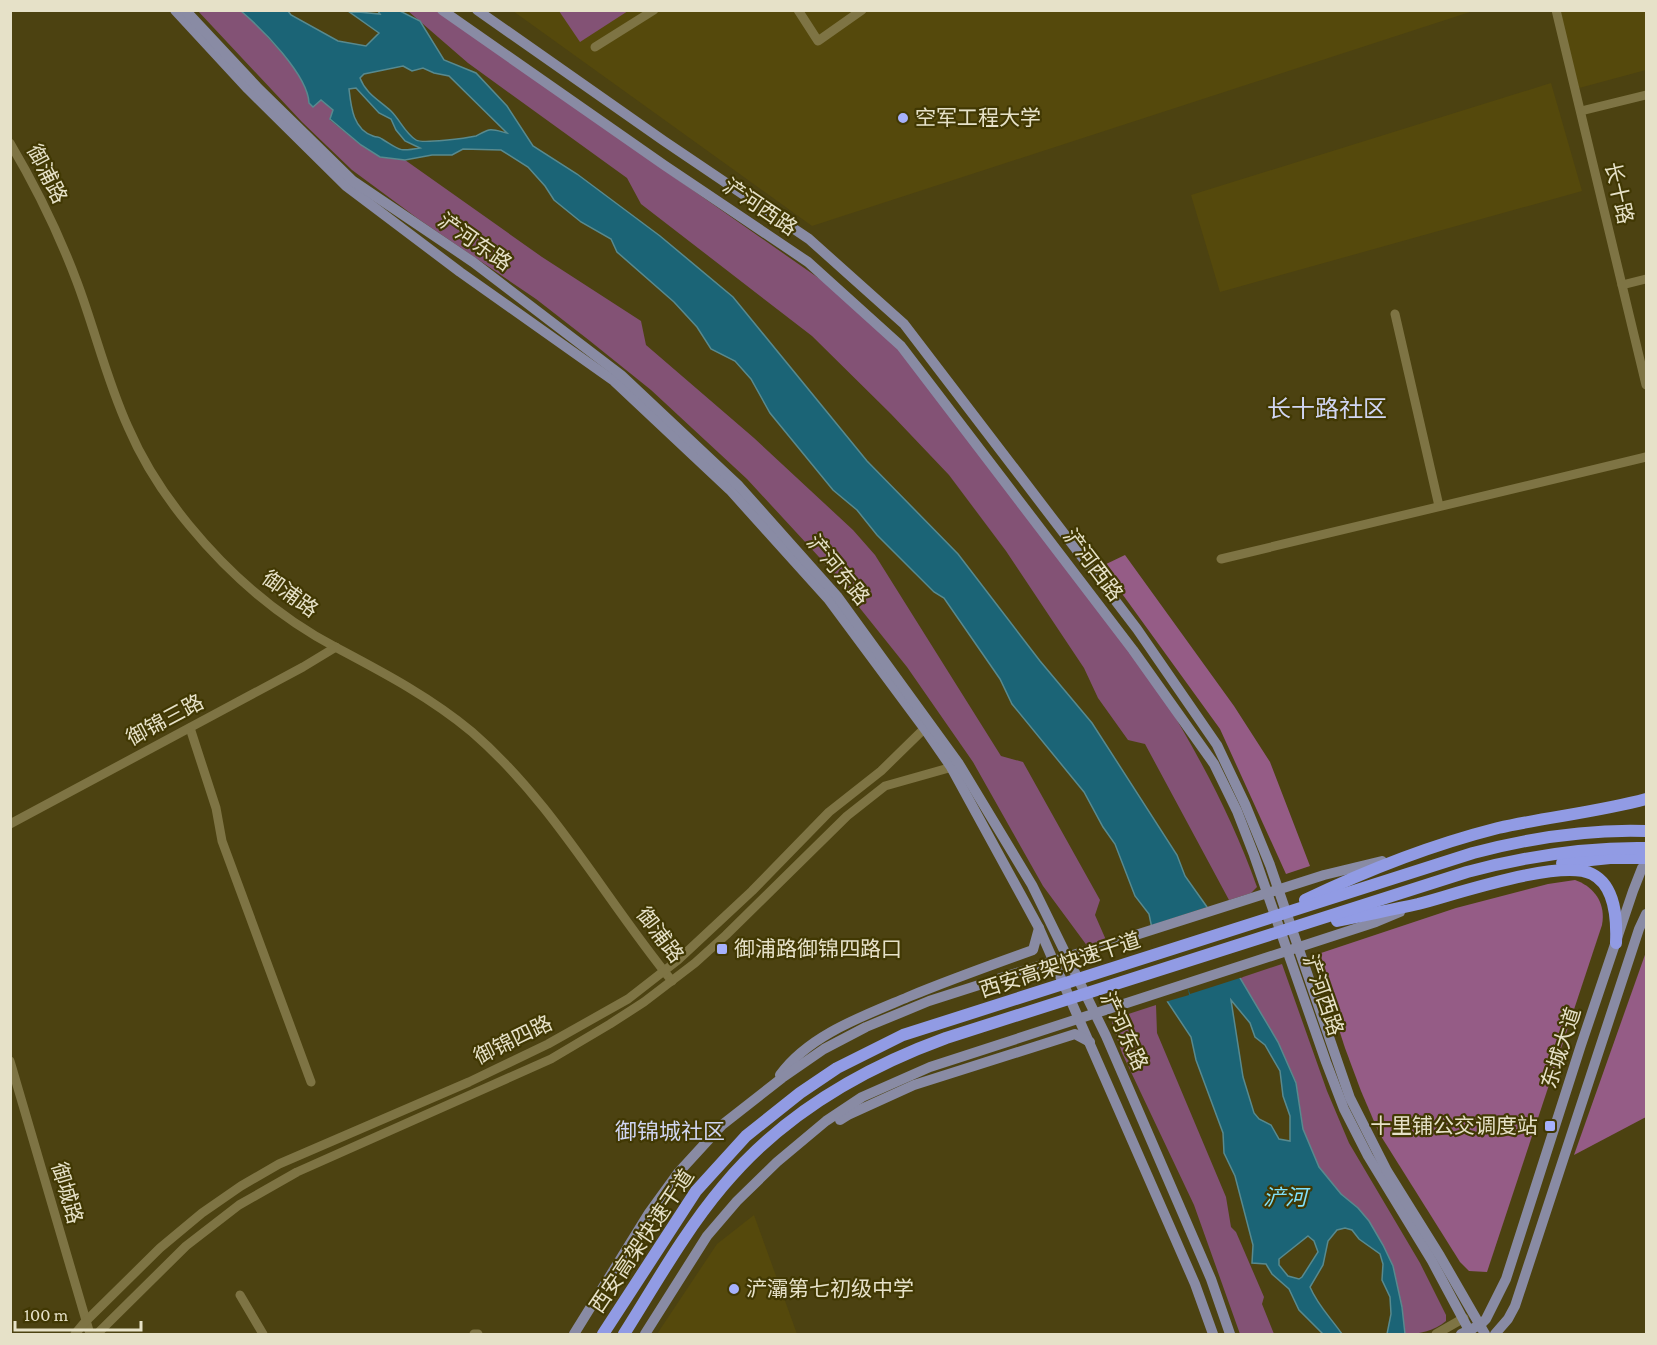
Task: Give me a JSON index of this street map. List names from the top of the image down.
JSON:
{
  "streets": {
    "highway": ["西安高架快速干道"],
    "main road": ["浐河西路", "浐河东路", "东城大道"],
    "street": [
      "御浦路",
      "长十路",
      "御锦三路",
      "御锦四路",
      "御城路"
    ]
  },
  "crossings": [
    ["御浦路", "御锦三路"],
    ["御浦路", "御锦四路"],
    ["浐河西路", "东城大道"],
    ["浐河东路", "御锦四路"],
    ["御锦四路", "御城路"]
  ],
  "districts": ["长十路社区", "御锦城社区"],
  "water": ["浐河"],
  "places": {
    "other": ["空军工程大学", "浐灞第七初级中学"],
    "transit": ["御浦路御锦四路口", "十里铺公交调度站"]
  },
  "scale_bar": "100 m"
}
